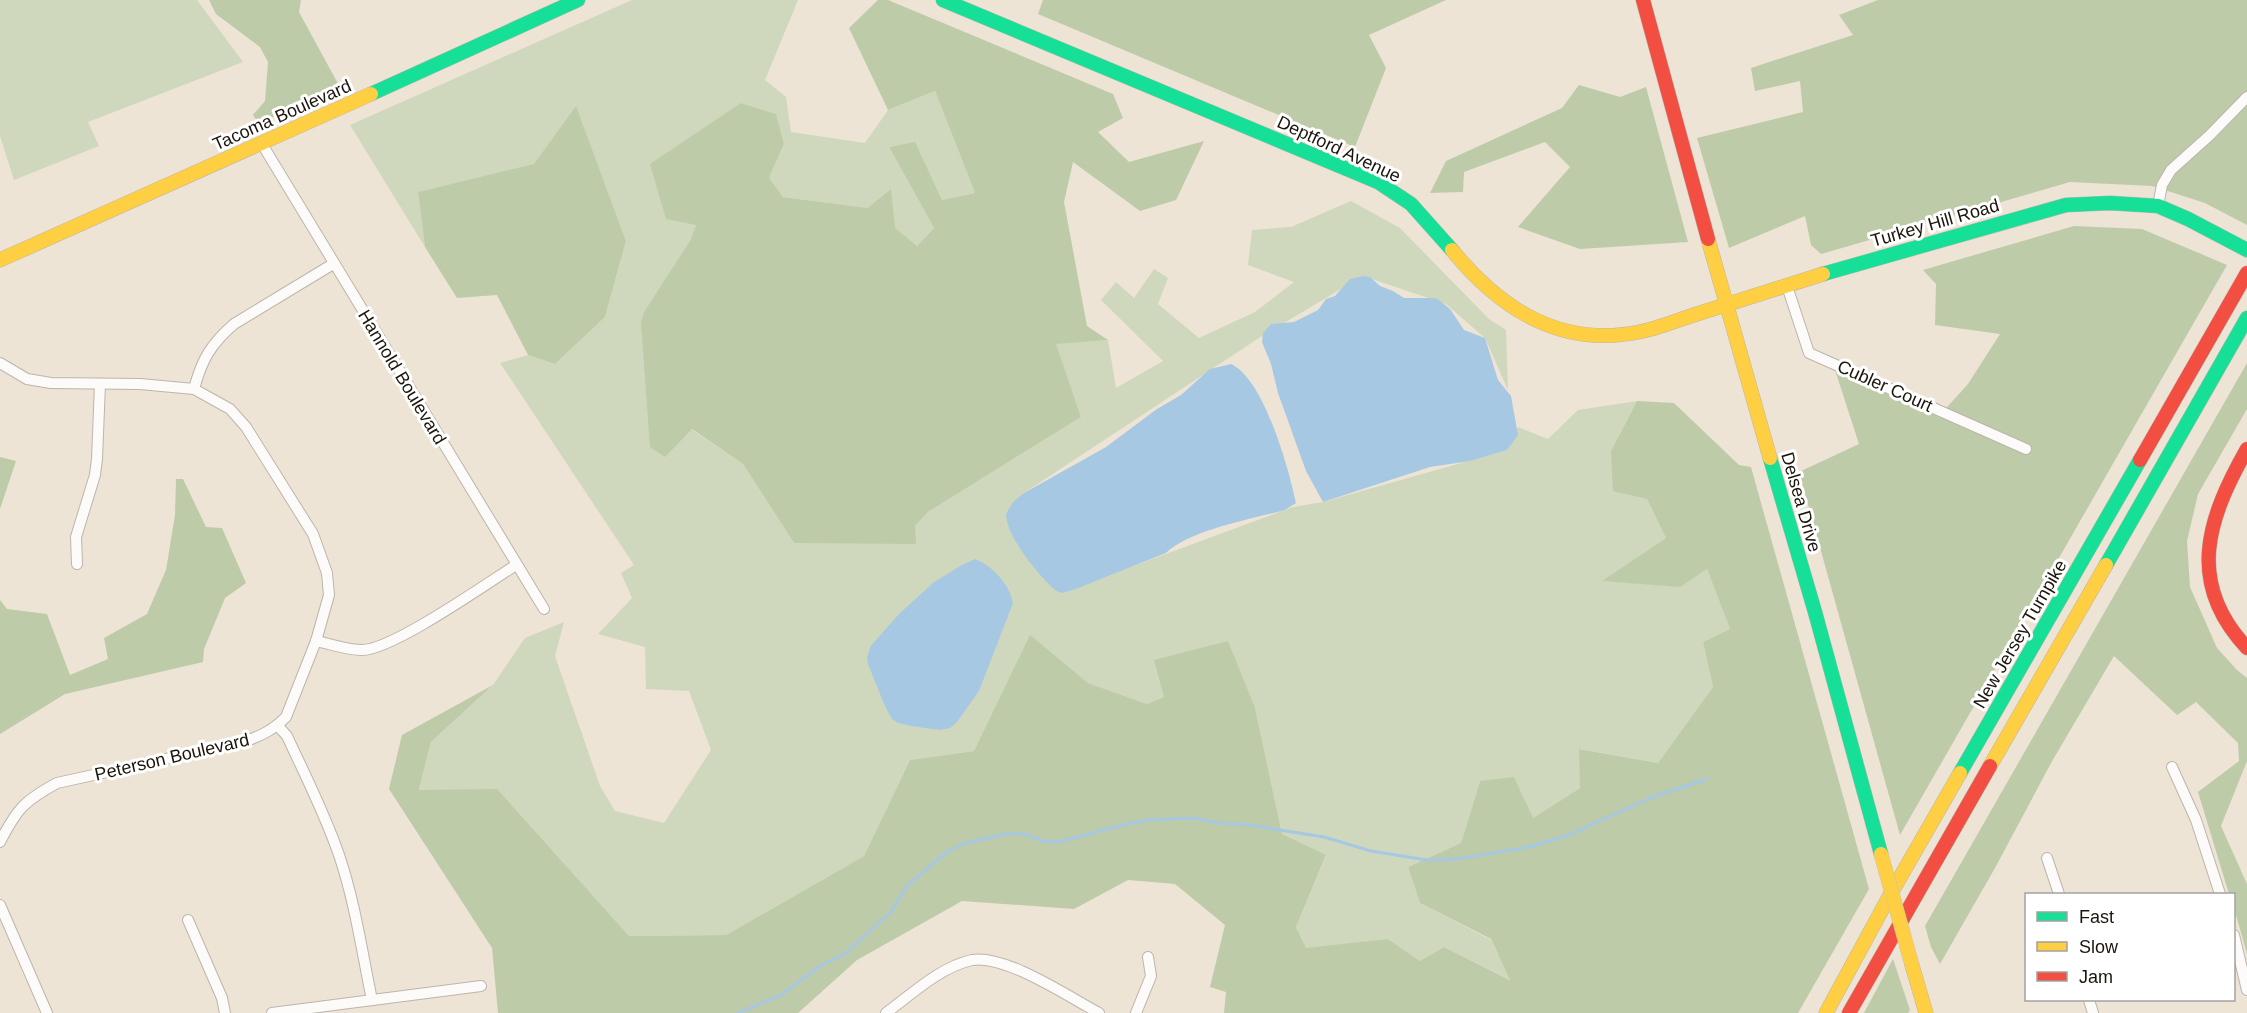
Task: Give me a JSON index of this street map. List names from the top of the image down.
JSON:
{
  "streets": {
    "main road": [
      "Tacoma Boulevard",
      "Deptford Avenue",
      "Turkey Hill Road",
      "Delsea Drive",
      "New Jersey Turnpike"
    ],
    "street": ["Hannold Boulevard", "Cubler Court", "Peterson Boulevard"]
  },
  "crossings": [
    ["Tacoma Boulevard", "Hannold Boulevard"],
    ["Deptford Avenue", "Turkey Hill Road"],
    ["Deptford Avenue", "Delsea Drive"],
    ["Turkey Hill Road", "Cubler Court"],
    ["Turkey Hill Road", "Delsea Drive"]
  ],
  "legend": ["Fast", "Slow", "Jam"]
}
